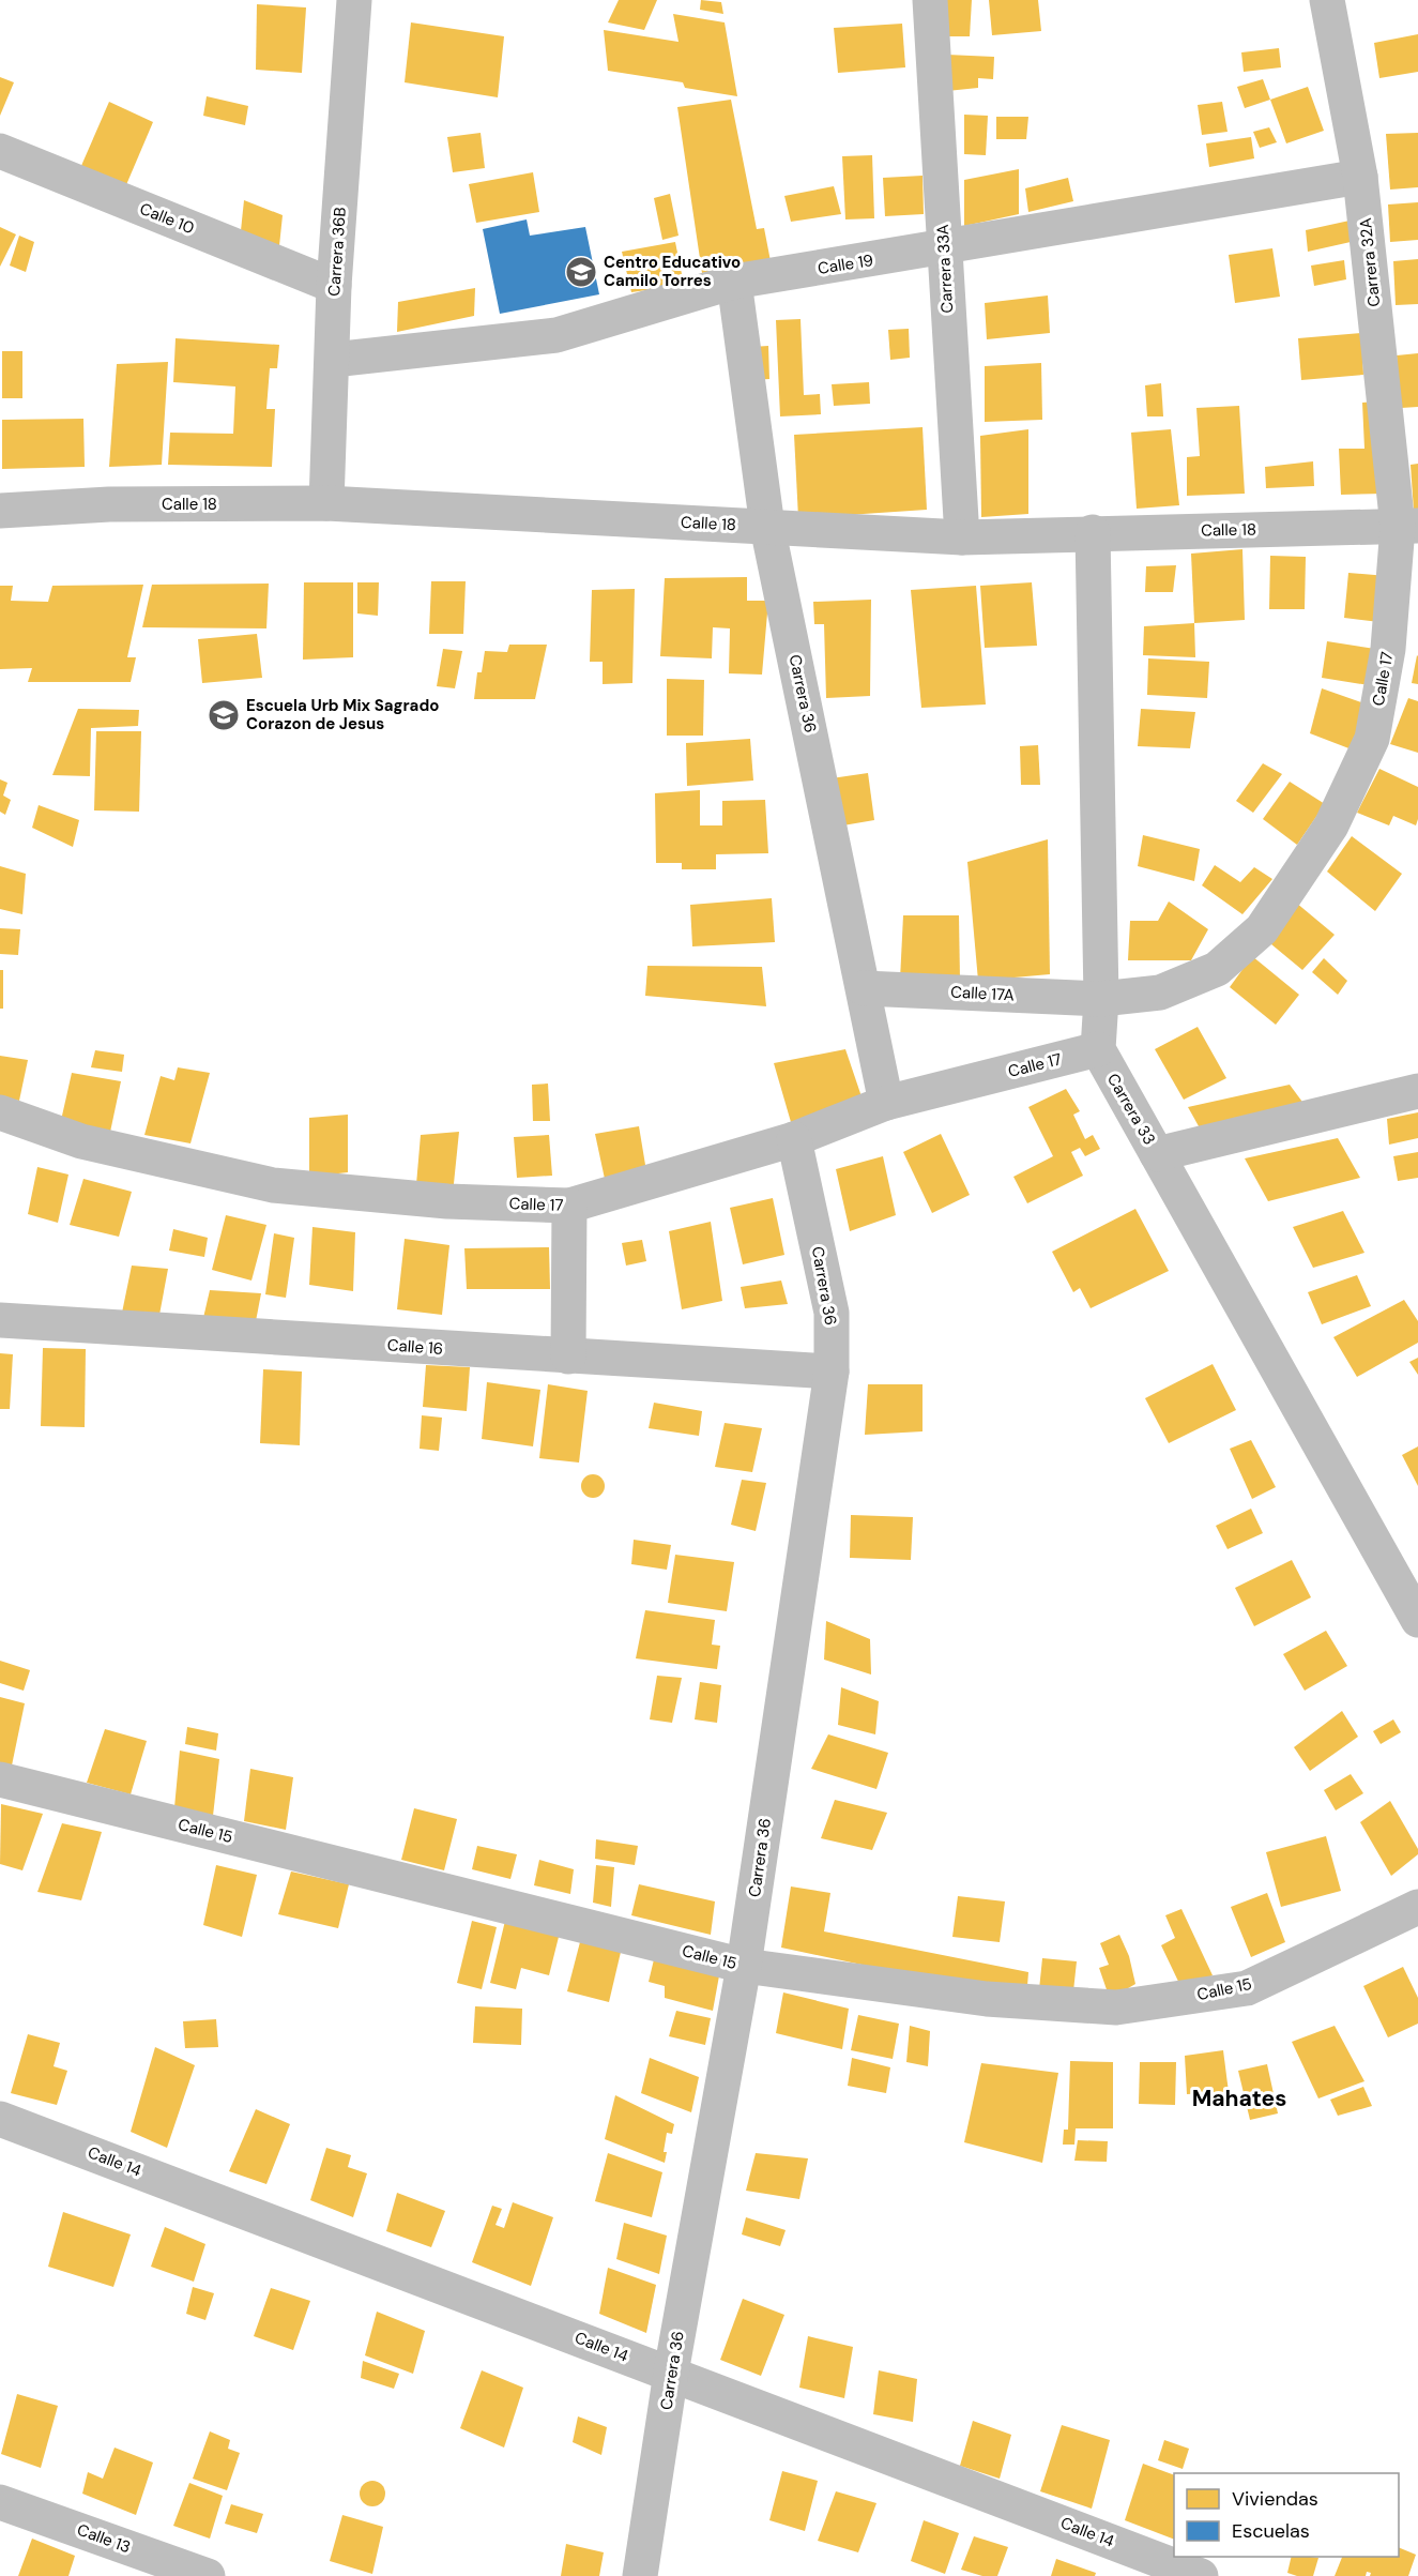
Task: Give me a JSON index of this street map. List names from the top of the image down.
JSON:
{
  "streets": {
    "street": [
      "Calle 10",
      "Carrera 36B",
      "Carrera 32A",
      "Calle 19",
      "Carrera 33A",
      "Calle 18",
      "Calle 17",
      "Carrera 36",
      "Calle 17A",
      "Carrera 33",
      "Calle 16",
      "Calle 15",
      "Calle 14",
      "Calle 13"
    ]
  },
  "crossings": [
    ["Calle 10", "Carrera 36B"],
    ["Carrera 36B", "Calle 19"],
    ["Carrera 36B", "Calle 18"],
    ["Carrera 32A", "Calle 19"],
    ["Carrera 32A", "Calle 18"],
    ["Carrera 32A", "Calle 17"],
    ["Calle 19", "Carrera 33A"],
    ["Calle 19", "Carrera 36"],
    ["Carrera 33A", "Calle 18"],
    ["Calle 18", "Calle 17"],
    ["Calle 18", "Carrera 36"],
    ["Calle 17", "Carrera 36"],
    ["Calle 17", "Calle 17A"],
    ["Calle 17", "Carrera 33"],
    ["Carrera 36", "Calle 17A"],
    ["Carrera 36", "Calle 16"],
    ["Carrera 36", "Calle 15"],
    ["Carrera 36", "Calle 14"]
  ],
  "districts": ["Mahates"],
  "places": {
    "school or university": ["Centro Educativo Camilo Torres", "Escuela Urb Mix Sagrado Corazon de Jesus"]
  },
  "legend": ["Viviendas", "Escuelas"]
}
